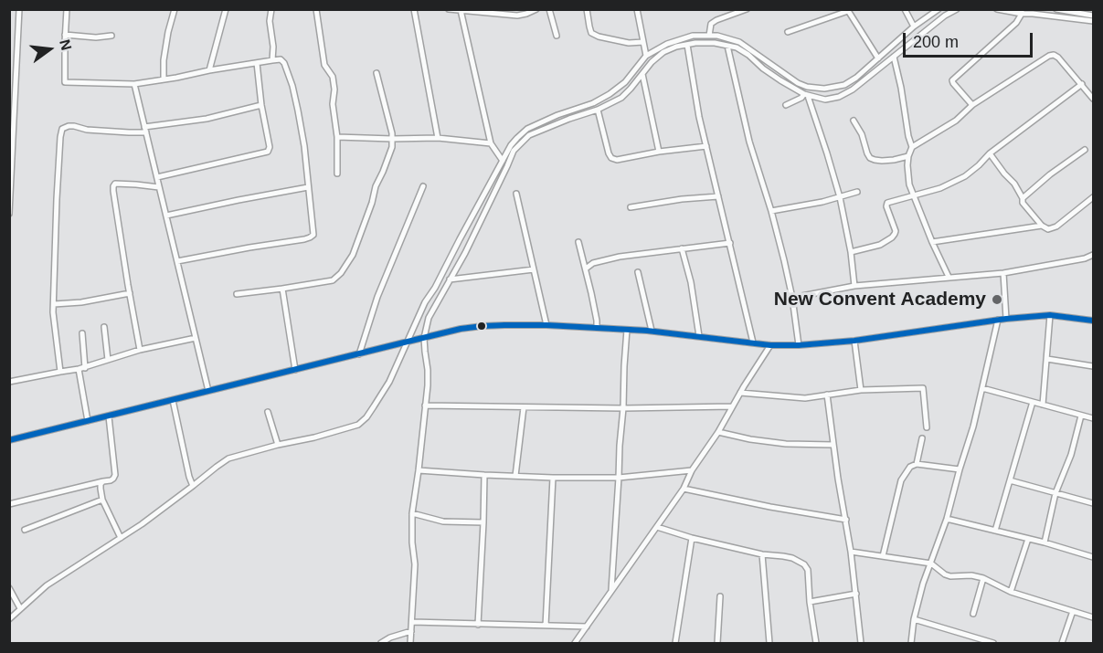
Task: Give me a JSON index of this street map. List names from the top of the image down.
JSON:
{
  "places": ["New Convent Academy"],
  "scale_bar": "200 m",
  "north": "right"
}
